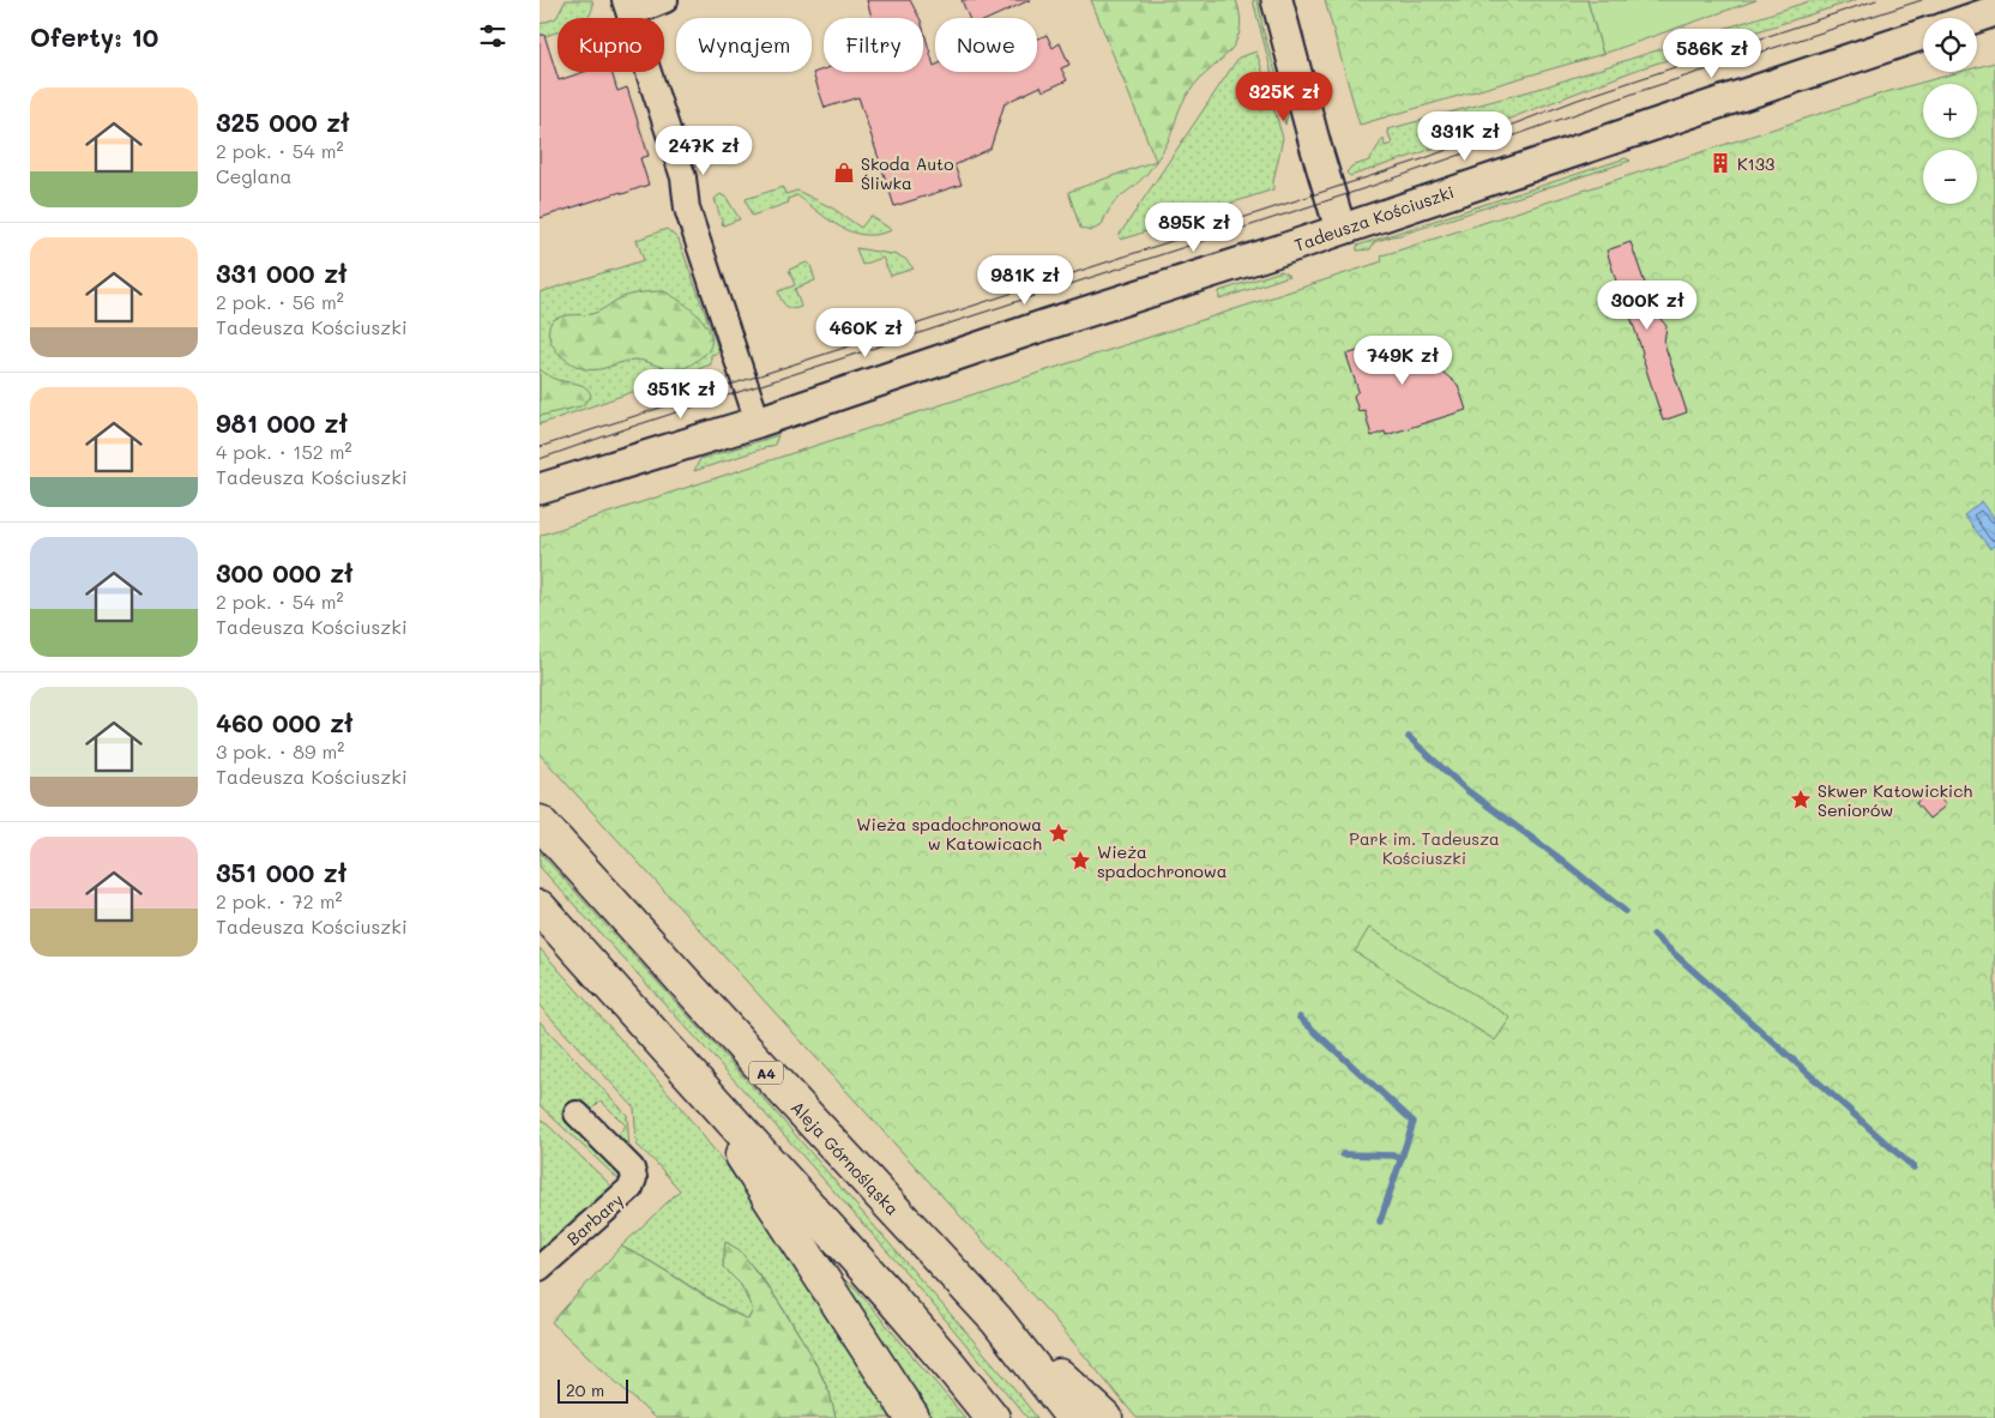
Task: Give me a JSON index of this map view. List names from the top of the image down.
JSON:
{
  "streets": {
    "highway": ["A4", "Aleja Górnośląska"],
    "street": ["Tadeusza Kościuszki", "Barbary"]
  },
  "parks": ["Park im. Tadeusza Kościuszki"],
  "places": {
    "building": ["K133"],
    "shop": ["Skoda Auto Śliwka"],
    "place": ["Skwer Katowickich Seniorów", "Wieża spadochronowa w Katowicach", "Wieża spadochronowa"]
  },
  "scale_bar": "20 m",
  "page": {
    "heading": "Oferty: 10",
    "map_buttons": ["+", "−"],
    "chip": [
      "Kupno",
      "Wynajem",
      "Filtry",
      "Nowe"
    ],
    "price": [
      "586K zł",
      "325K zł",
      "331K zł",
      "247K zł",
      "895K zł",
      "981K zł",
      "300K zł",
      "460K zł",
      "749K zł",
      "351K zł"
    ],
    "list": [
      {
        "name": "325 000 zł",
        "note": "2 pok. · 54 m² · Ceglana"
      },
      {
        "name": "331 000 zł",
        "note": "2 pok. · 56 m² · Tadeusza Kościuszki"
      },
      {
        "name": "981 000 zł",
        "note": "4 pok. · 152 m² · Tadeusza Kościuszki"
      },
      {
        "name": "300 000 zł",
        "note": "2 pok. · 54 m² · Tadeusza Kościuszki"
      },
      {
        "name": "460 000 zł",
        "note": "3 pok. · 89 m² · Tadeusza Kościuszki"
      },
      {
        "name": "351 000 zł",
        "note": "2 pok. · 72 m² · Tadeusza Kościuszki"
      }
    ],
    "scale": "20 m"
  }
}
